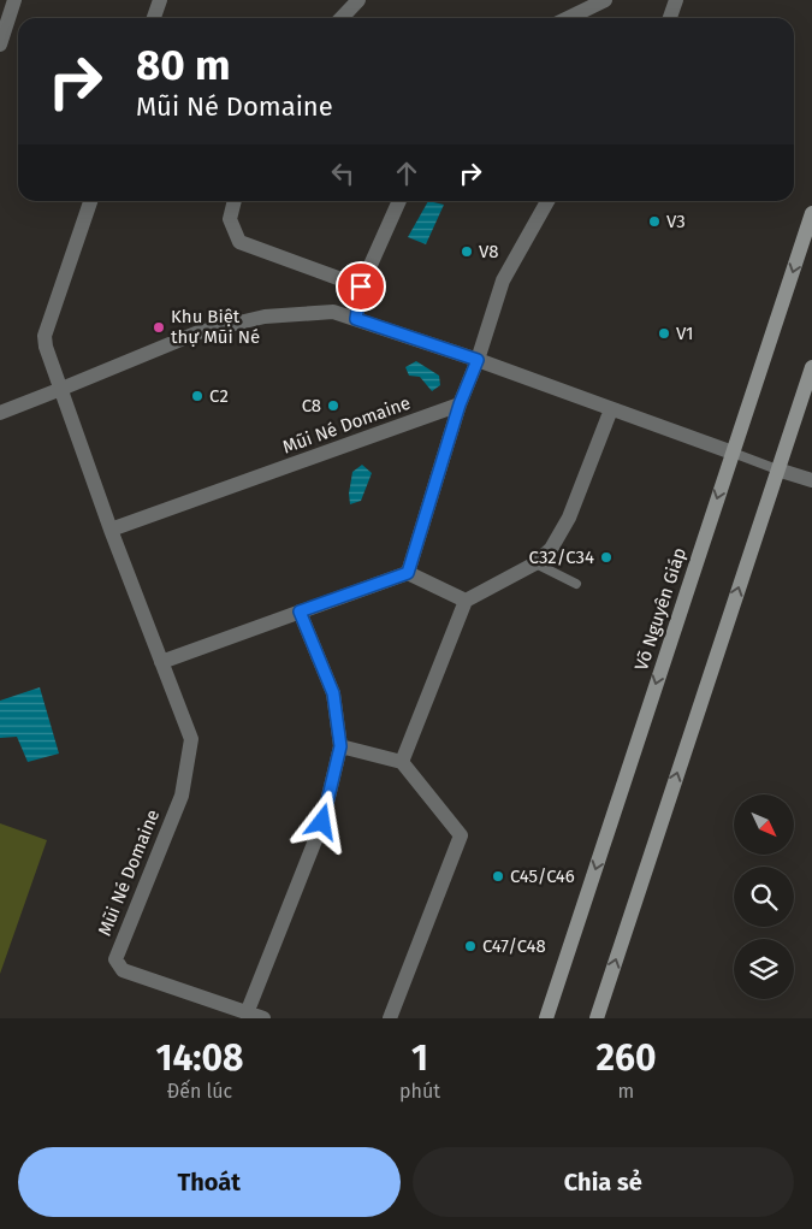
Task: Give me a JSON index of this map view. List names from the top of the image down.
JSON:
{
  "streets": {
    "main road": ["Võ Nguyên Giáp"],
    "street": ["Mũi Né Domaine"]
  },
  "places": [
    "V3",
    "V8",
    "Khu Biệt thự Mũi Né",
    "V1",
    "C2",
    "C8",
    "C32/C34",
    "C45/C46",
    "C47/C48"
  ],
  "north": "bottom right",
  "page": {
    "turn": ["80 m", "Mũi Né Domaine"],
    "eta": [
      "14:08",
      "Đến lúc",
      "1",
      "phút",
      "260",
      "m"
    ],
    "buttons": ["Thoát", "Chia sẻ"]
  }
}
